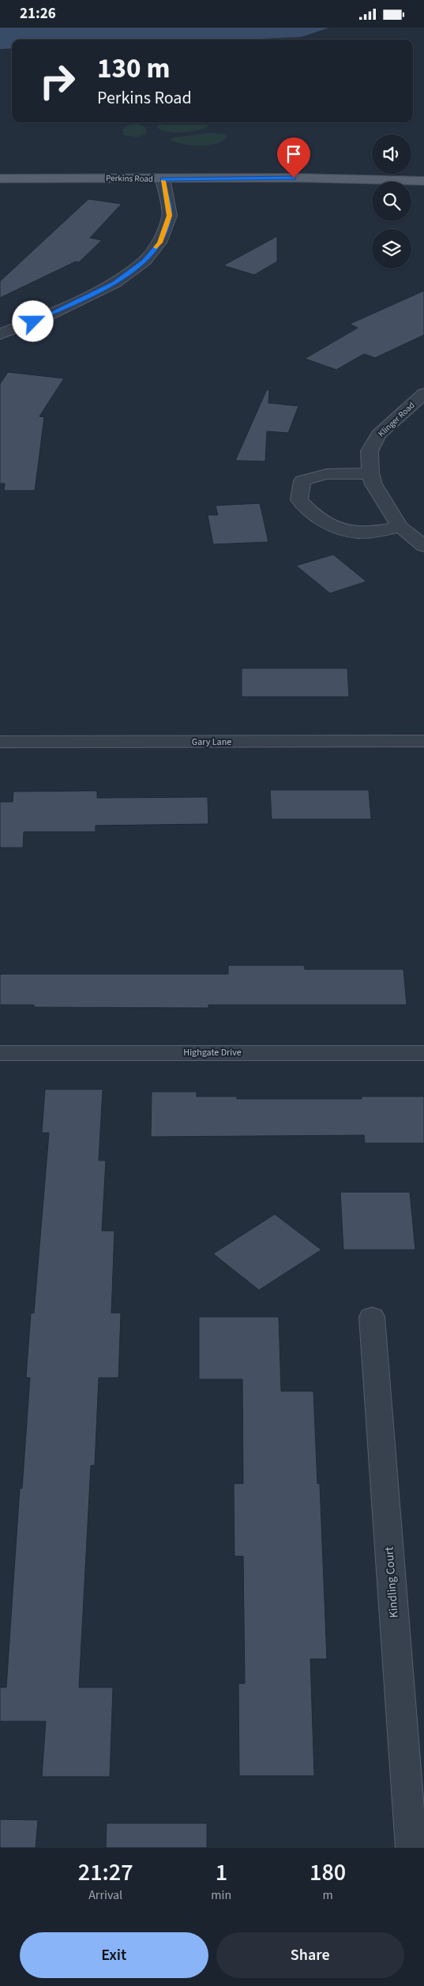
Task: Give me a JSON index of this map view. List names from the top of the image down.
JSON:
{
  "streets": {
    "main road": ["Perkins Road"],
    "street": [
      "Klinger Road",
      "Gary Lane",
      "Highgate Drive",
      "Kindling Court"
    ]
  },
  "page": {
    "status": "21:26",
    "turn": ["130 m", "Perkins Road"],
    "eta": [
      "21:27",
      "Arrival",
      "1",
      "min",
      "180",
      "m"
    ],
    "buttons": ["Exit", "Share"]
  }
}
